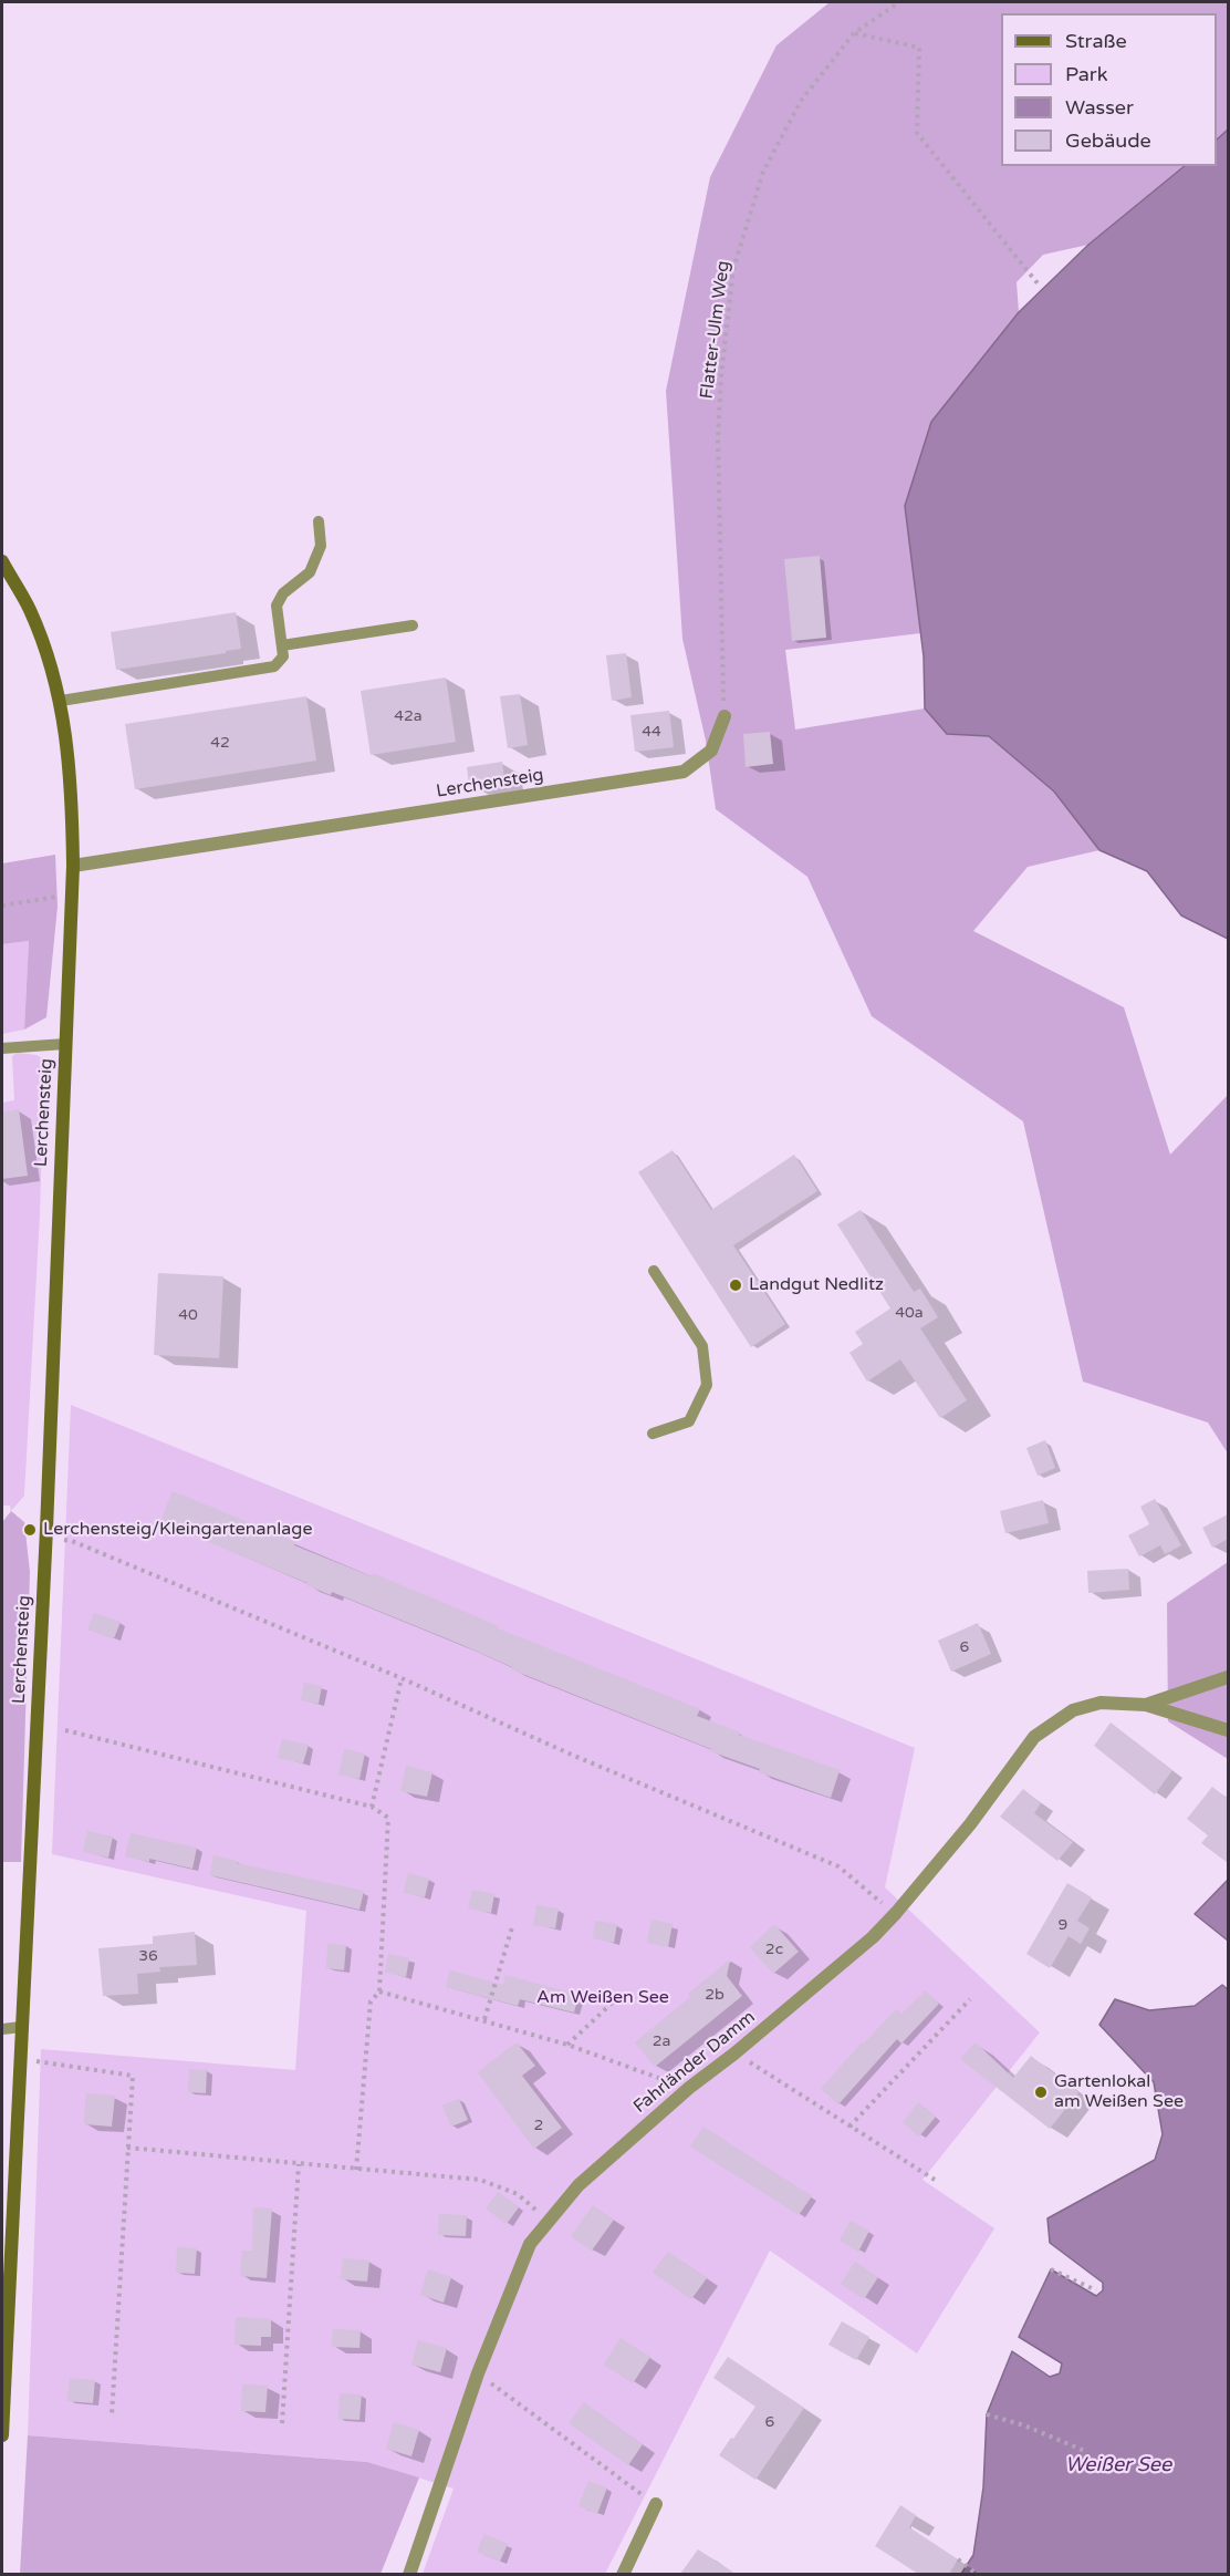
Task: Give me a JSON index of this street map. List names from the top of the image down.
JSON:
{
  "streets": {
    "street": ["Lerchensteig", "Fahrländer Damm"],
    "path": ["Flatter-Ulm Weg"]
  },
  "crossings": [
    ["Flatter-Ulm Weg", "Lerchensteig"]
  ],
  "water": ["Weißer See"],
  "parks": ["Am Weißen See"],
  "places": ["Landgut Nedlitz", "Lerchensteig/Kleingartenanlage", "Gartenlokal am Weißen See"],
  "house_numbers": [
    "42a",
    "44",
    "42",
    "40a",
    "40",
    "6",
    "9",
    "2c",
    "36",
    "2b",
    "2a",
    "2",
    "6"
  ],
  "legend": [
    "Straße",
    "Park",
    "Wasser",
    "Gebäude"
  ]
}
